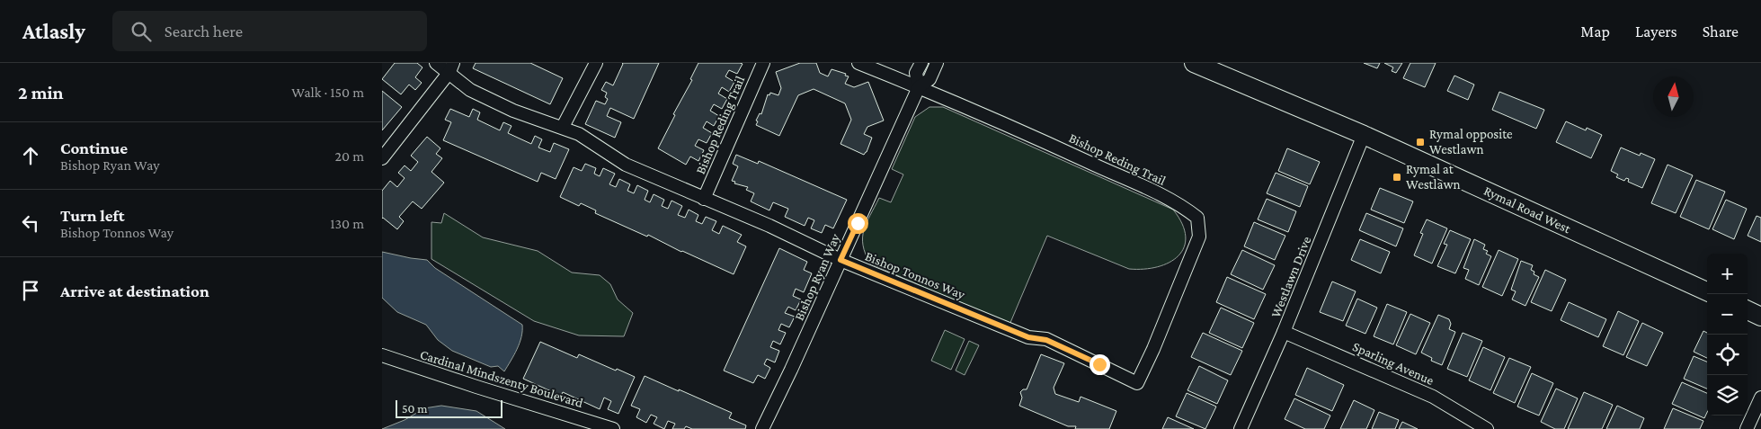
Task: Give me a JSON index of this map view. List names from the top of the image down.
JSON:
{
  "streets": {
    "main road": ["Rymal Road West"],
    "street": [
      "Bishop Reding Trail",
      "Bishop Tonnos Way",
      "Bishop Ryan Way",
      "Westlawn Drive",
      "Sparling Avenue",
      "Cardinal Mindszenty Boulevard"
    ]
  },
  "crossings": [
    ["Bishop Reding Trail", "Bishop Tonnos Way"],
    ["Bishop Reding Trail", "Bishop Ryan Way"],
    ["Rymal Road West", "Westlawn Drive"],
    ["Bishop Tonnos Way", "Bishop Ryan Way"],
    ["Westlawn Drive", "Sparling Avenue"]
  ],
  "places": {
    "transit": ["Rymal opposite Westlawn", "Rymal at Westlawn"]
  },
  "scale_bar": "50 m",
  "north": "top",
  "page": {
    "header": "Atlasly",
    "search": "Search here",
    "nav": ["Map", "Layers", "Share"],
    "heading": ["2 min", "Walk · 150 m"],
    "list": [
      ["Continue", "Bishop Ryan Way", "20 m"],
      ["Turn left", "Bishop Tonnos Way", "130 m"],
      "Arrive at destination"
    ],
    "map_buttons": ["+", "−"],
    "scale": "50 m"
  }
}
